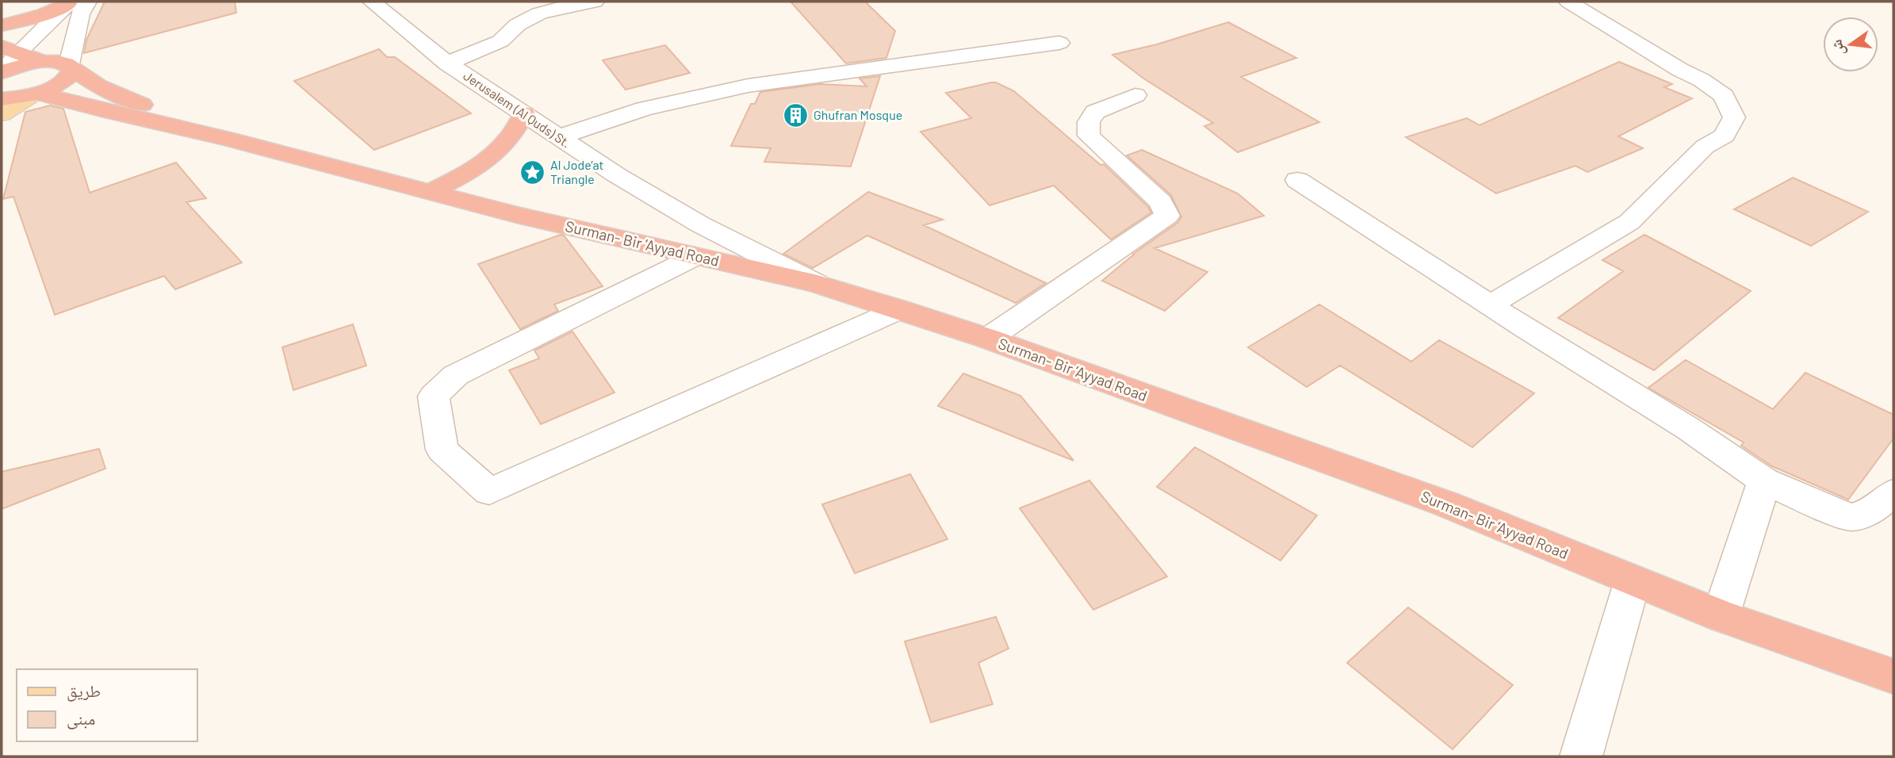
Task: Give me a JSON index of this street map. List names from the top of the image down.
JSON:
{
  "streets": {
    "highway": ["Surman- Bir ‘Ayyad Road"],
    "street": ["Jerusalem (Al Quds) St."]
  },
  "crossings": [
    ["Jerusalem (Al Quds) St.", "Surman- Bir ‘Ayyad Road"]
  ],
  "places": {
    "building": ["Ghufran Mosque"],
    "place": ["Al Jode’at Triangle"]
  },
  "legend": ["طريق", "مبنى"],
  "north": "left"
}
